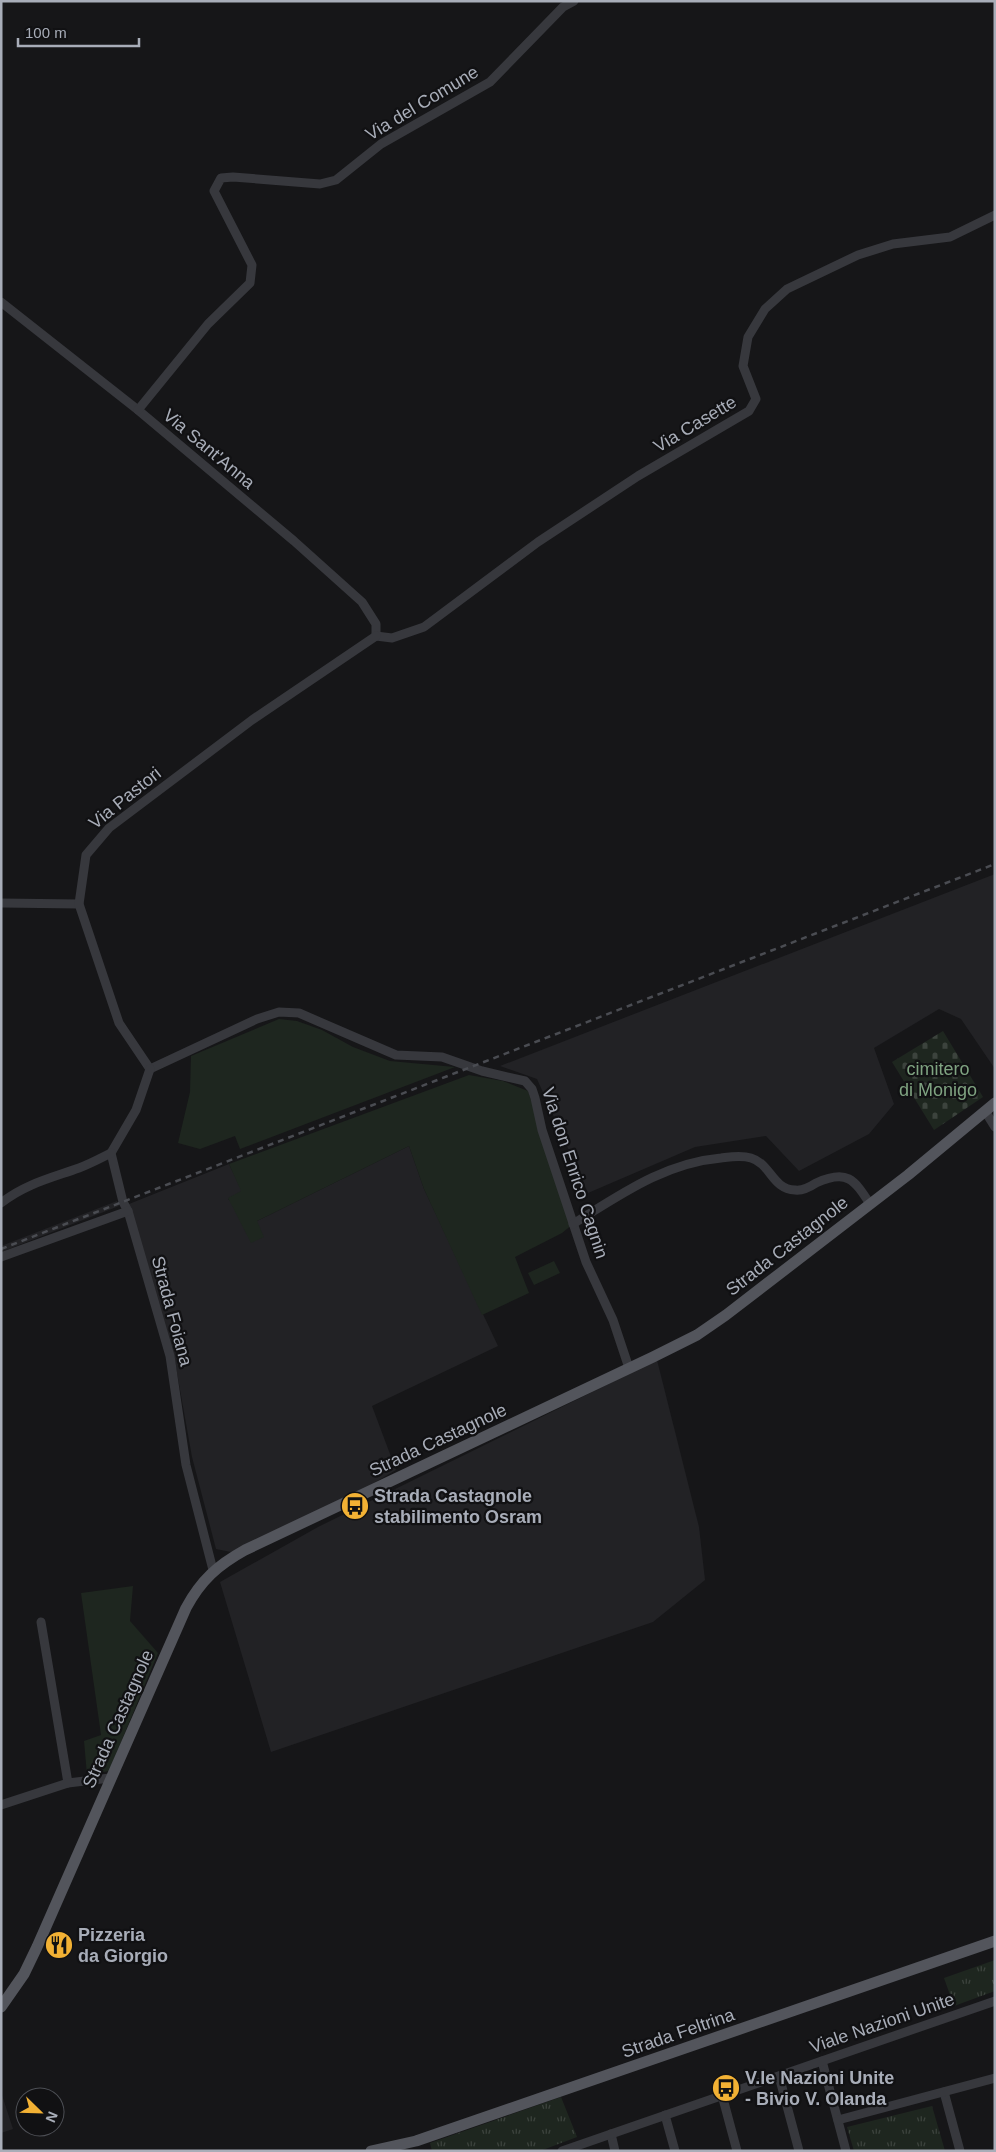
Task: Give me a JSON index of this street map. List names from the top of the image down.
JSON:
{
  "streets": {
    "main road": ["Strada Castagnole", "Strada Feltrina"],
    "street": [
      "Via del Comune",
      "Via Casette",
      "Via Sant'Anna",
      "Via Pastori",
      "Via don Enrico Cagnin",
      "Strada Foiana",
      "Viale Nazioni Unite"
    ]
  },
  "crossings": [
    ["Via del Comune", "Via Sant'Anna"],
    ["Via Casette", "Via Sant'Anna"],
    ["Via Casette", "Via Pastori"],
    ["Via Sant'Anna", "Via Pastori"],
    ["Via Pastori", "Via don Enrico Cagnin"],
    ["Via don Enrico Cagnin", "Strada Castagnole"],
    ["Strada Castagnole", "Strada Foiana"]
  ],
  "parks": ["cimitero di Monigo"],
  "places": {
    "bus stop": ["Strada Castagnole stabilimento Osram", "V.le Nazioni Unite - Bivio V. Olanda"],
    "restaurant": ["Pizzeria da Giorgio"]
  },
  "scale_bar": "100 m",
  "north": "bottom right"
}
